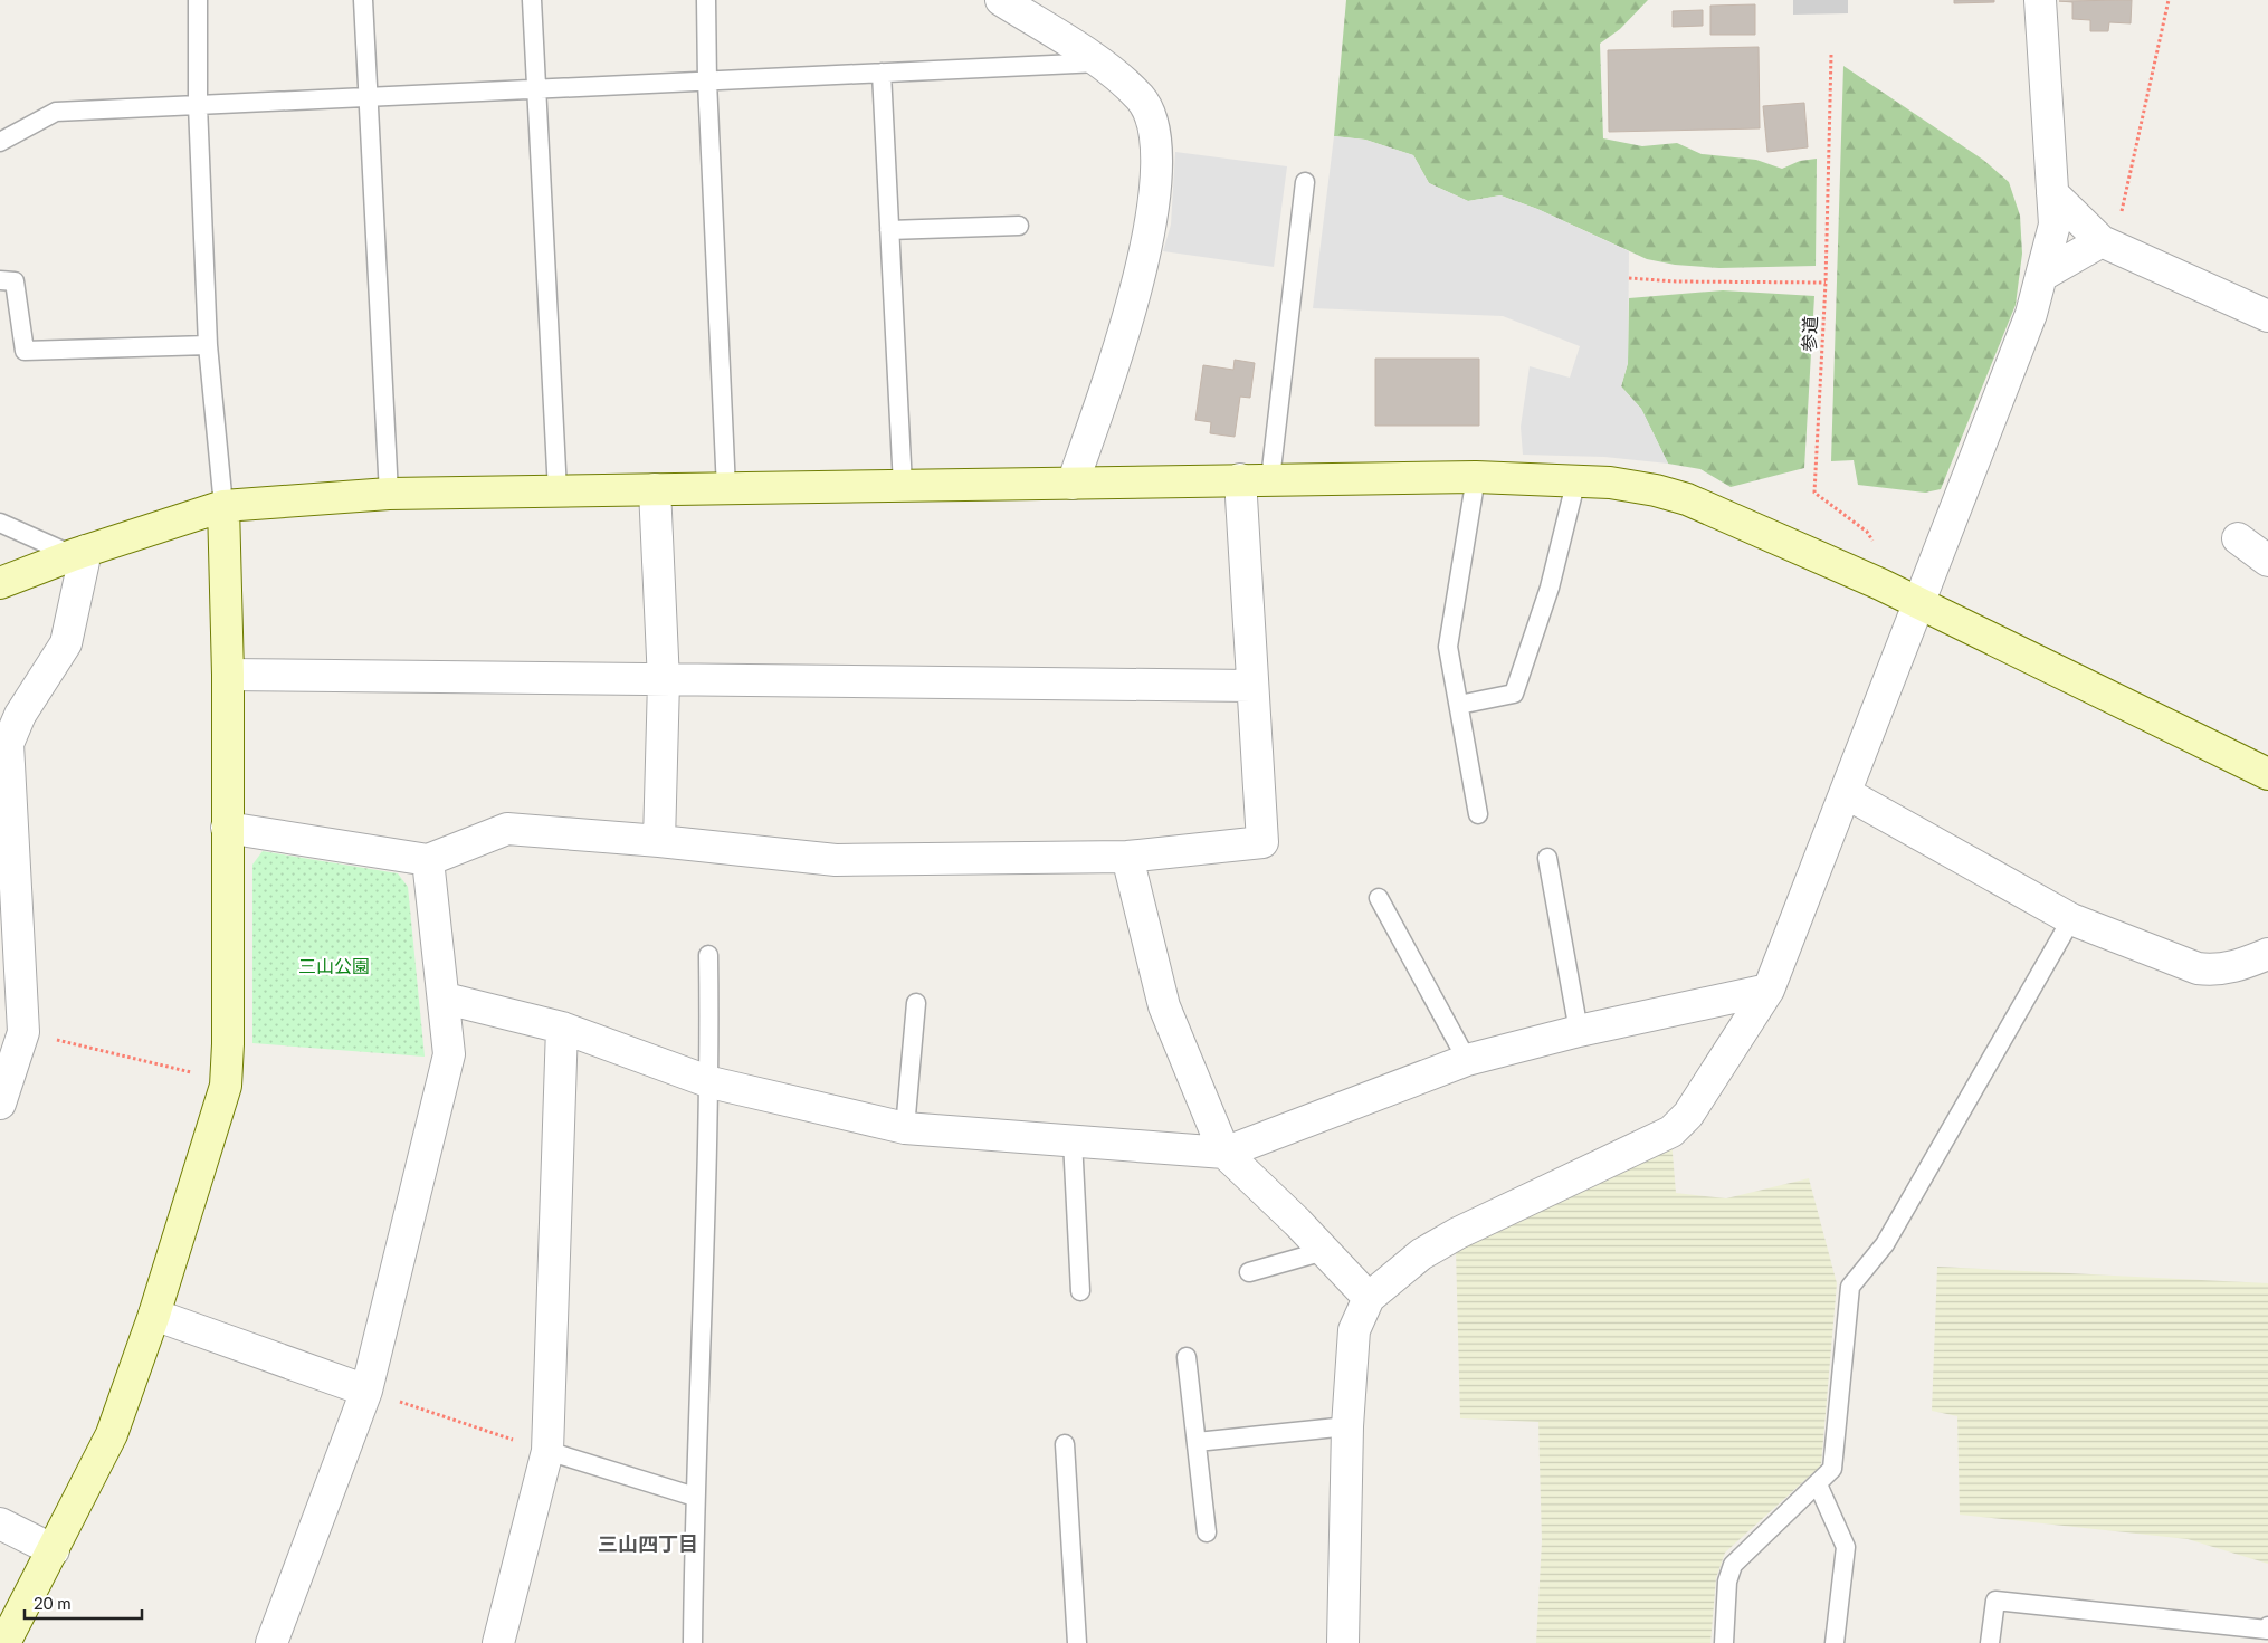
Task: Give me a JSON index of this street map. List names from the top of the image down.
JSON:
{
  "streets": {
    "path": ["参道"]
  },
  "districts": ["三山四丁目"],
  "parks": ["三山公園"],
  "scale_bar": "20 m"
}
